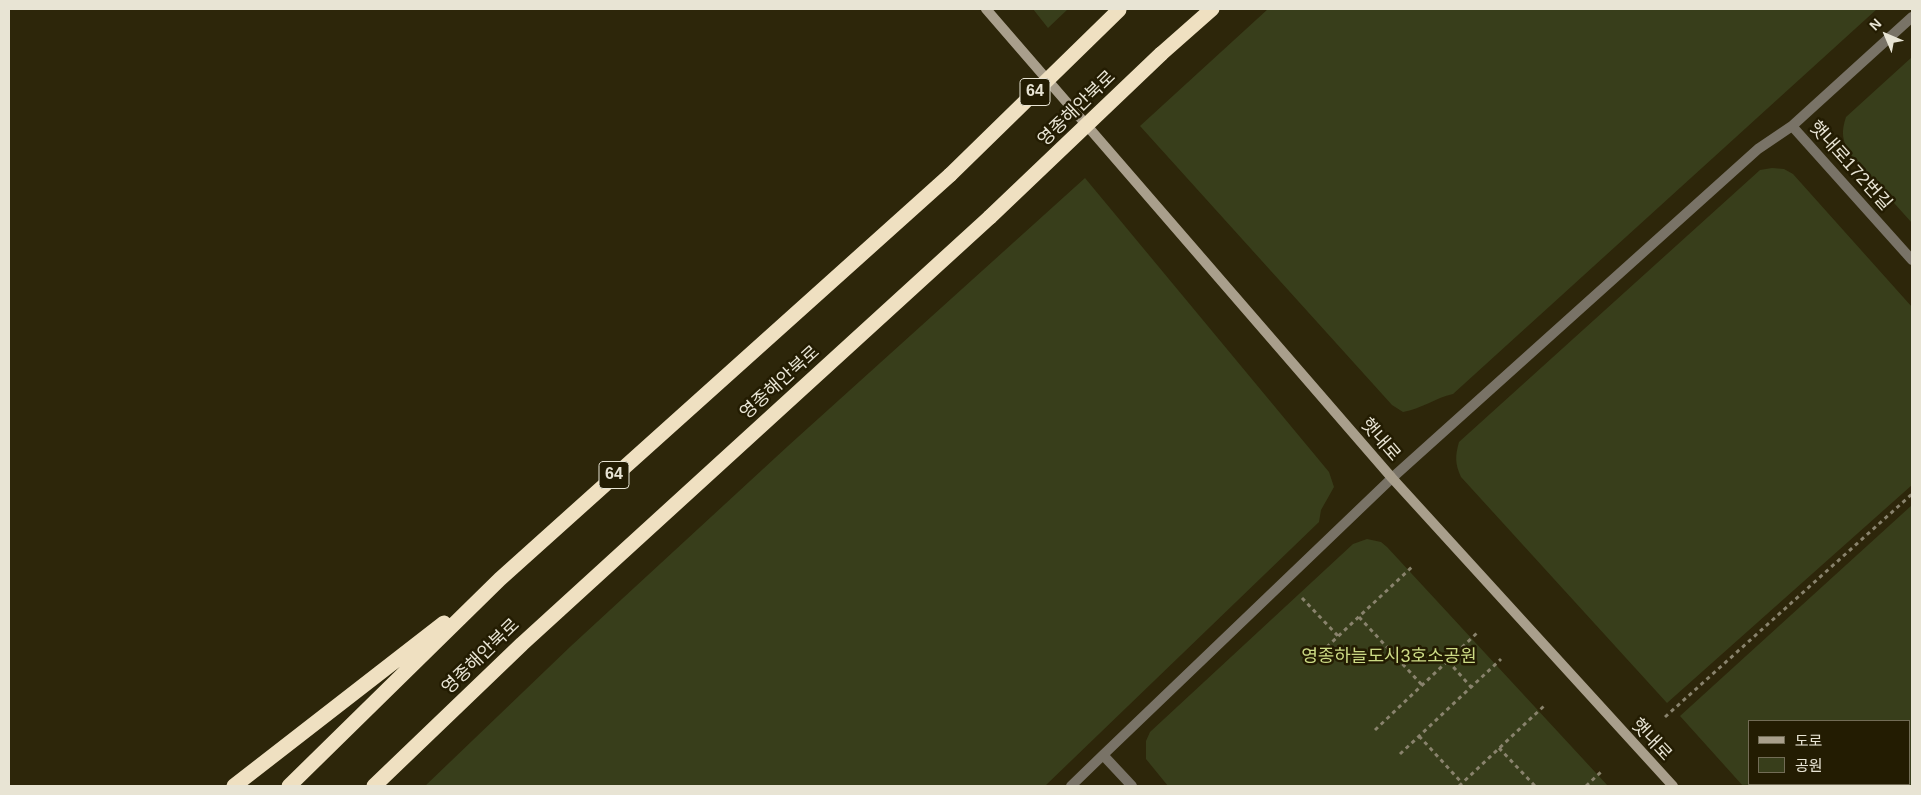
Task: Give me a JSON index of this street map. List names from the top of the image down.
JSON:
{
  "streets": {
    "highway": ["64", "영종해안북로"],
    "main road": ["햇내로"],
    "street": ["햇내로172번길"]
  },
  "parks": ["영종하늘도시3호소공원"],
  "legend": ["도로", "공원"],
  "north": "top left"
}
